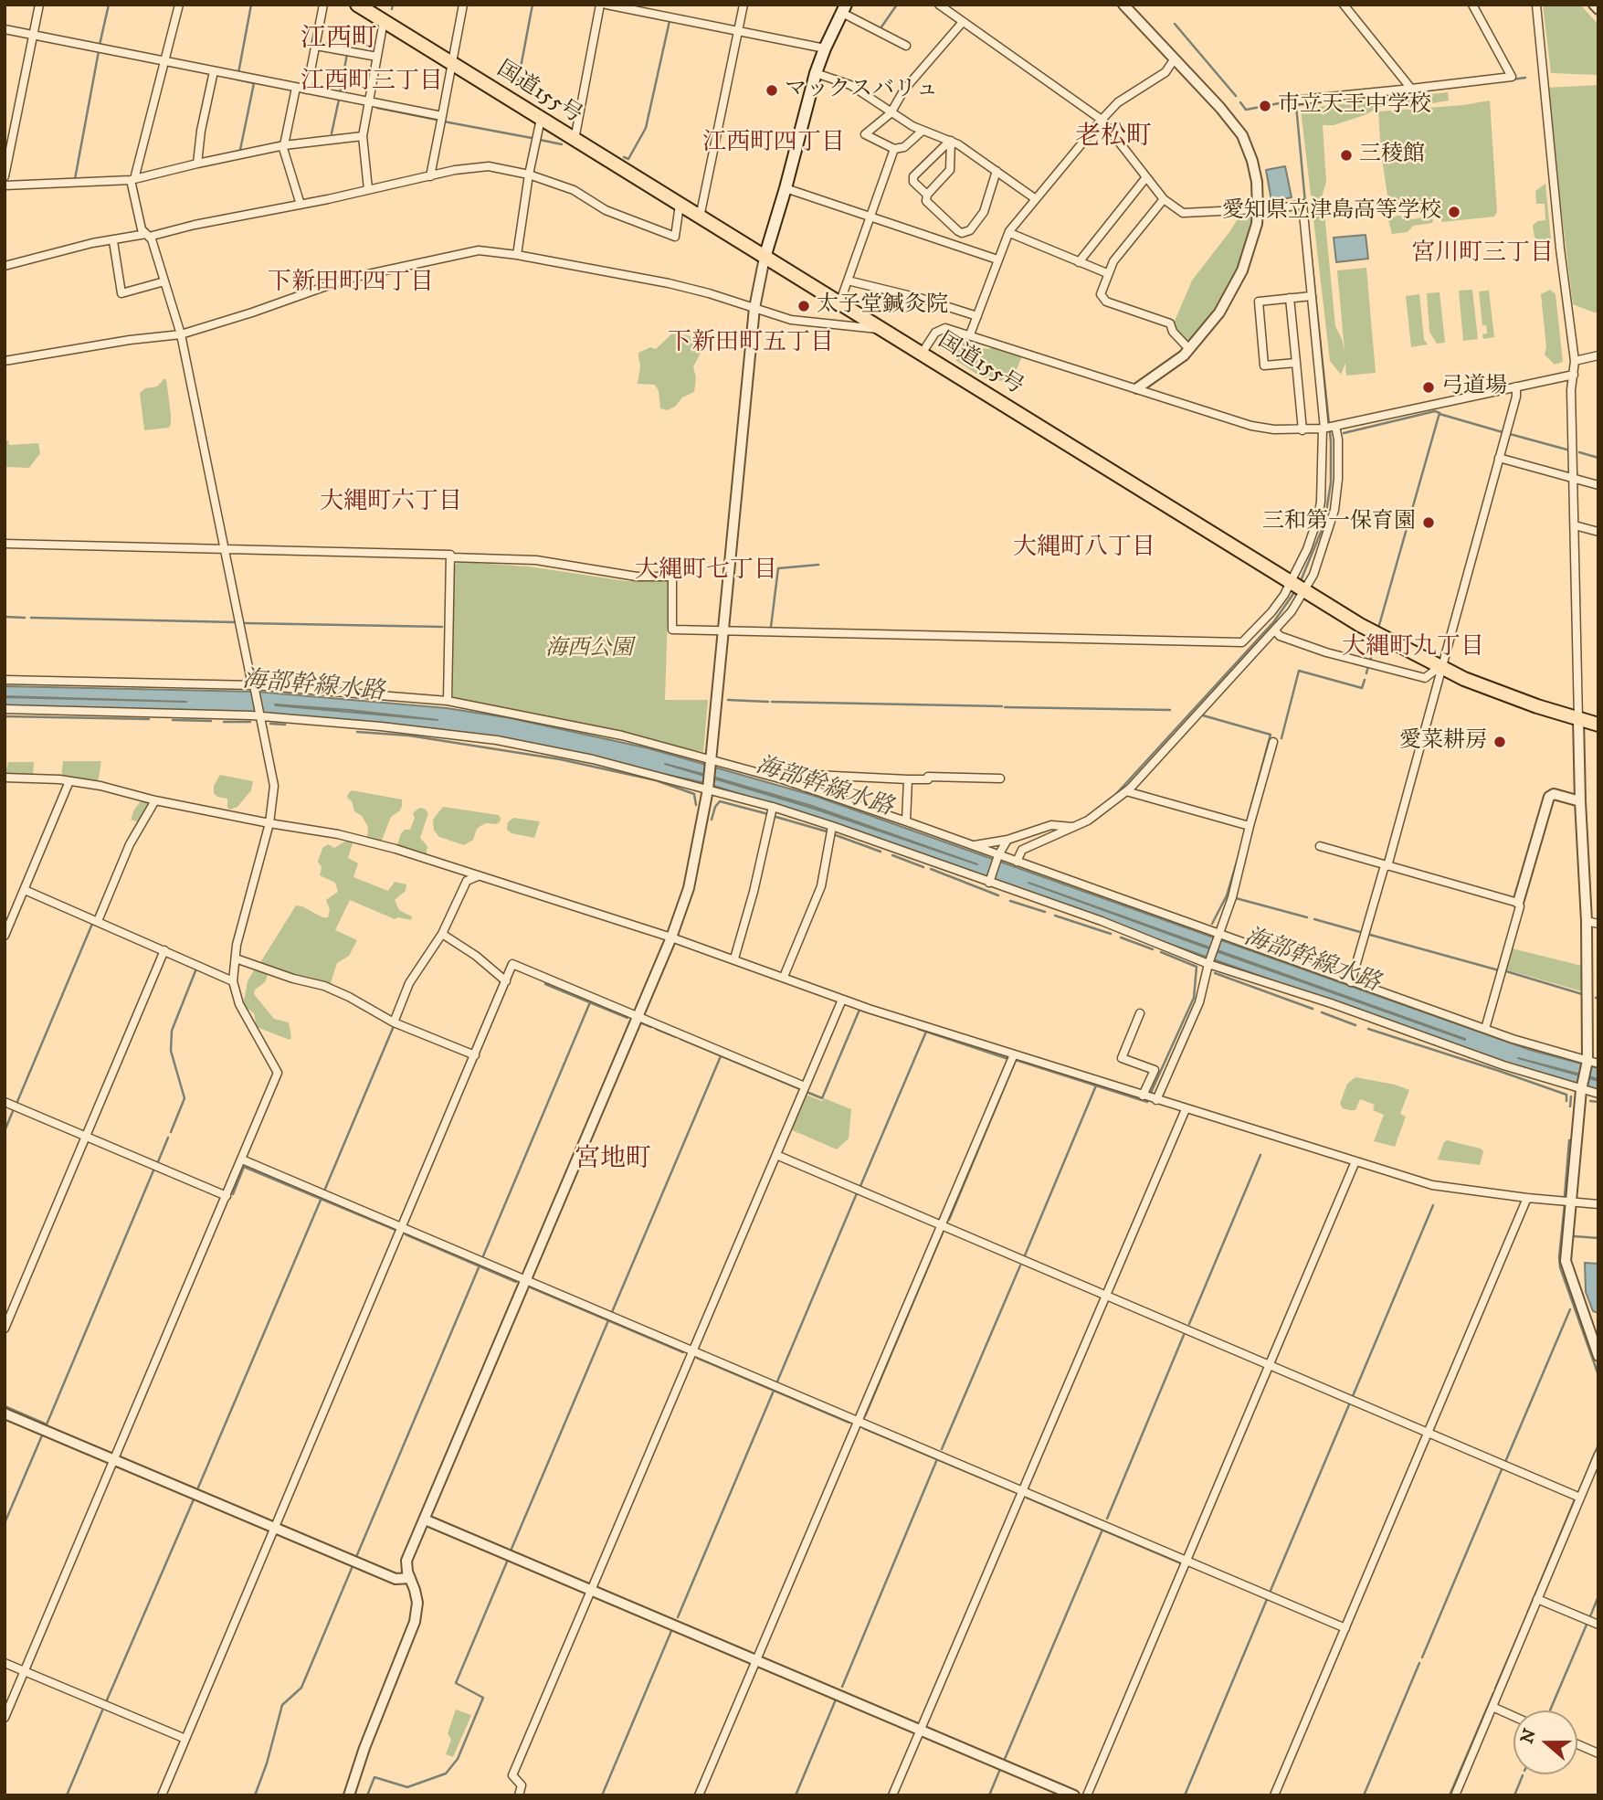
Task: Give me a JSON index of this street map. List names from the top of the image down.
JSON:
{
  "streets": {
    "highway": ["国道155号"]
  },
  "districts": [
    "江西町",
    "江西町三丁目",
    "老松町",
    "江西町四丁目",
    "宮川町三丁目",
    "下新田町四丁目",
    "下新田町五丁目",
    "大縄町六丁目",
    "大縄町八丁目",
    "大縄町七丁目",
    "大縄町九丁目",
    "宮地町"
  ],
  "water": ["海部幹線水路"],
  "parks": ["海西公園"],
  "places": [
    "マックスバリュ",
    "市立天王中学校",
    "三稜館",
    "愛知県立津島高等学校",
    "太子堂鍼灸院",
    "弓道場",
    "三和第一保育園",
    "愛菜耕房"
  ],
  "north": "left"
}
